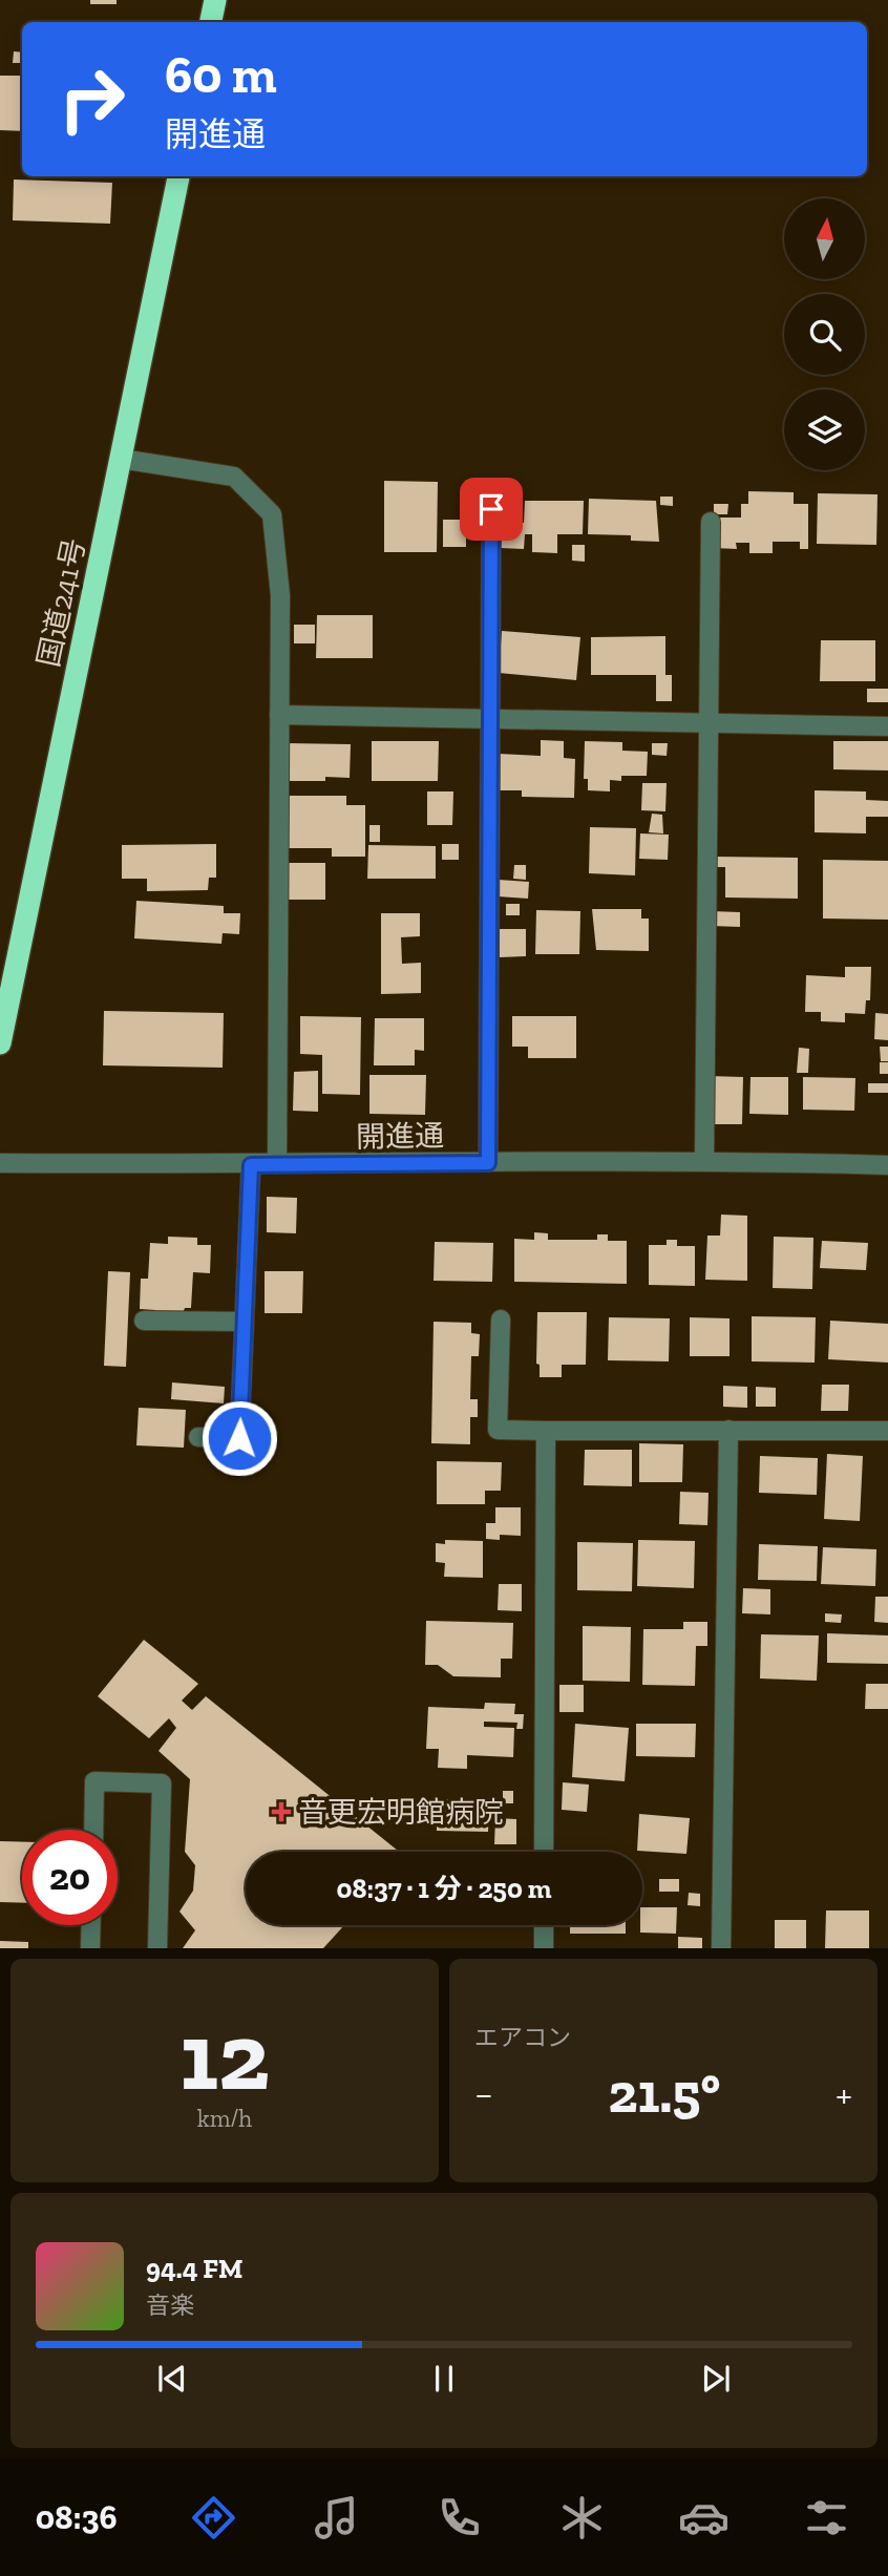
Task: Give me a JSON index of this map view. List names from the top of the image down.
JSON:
{
  "streets": {
    "highway": ["国道241号"],
    "street": ["開進通"]
  },
  "places": {
    "health": ["音更宏明館病院"]
  },
  "north": "top",
  "page": {
    "turn": ["60 m", "開進通"],
    "limit": "20",
    "trip": "08:37 · 1 分 · 250 m",
    "tile": [
      ["12", "km/h"],
      "エアコン"
    ],
    "heat": ["−", "21.5°", "+"],
    "song": ["94.4 FM", "音楽"],
    "tabs": "08:36"
  }
}
